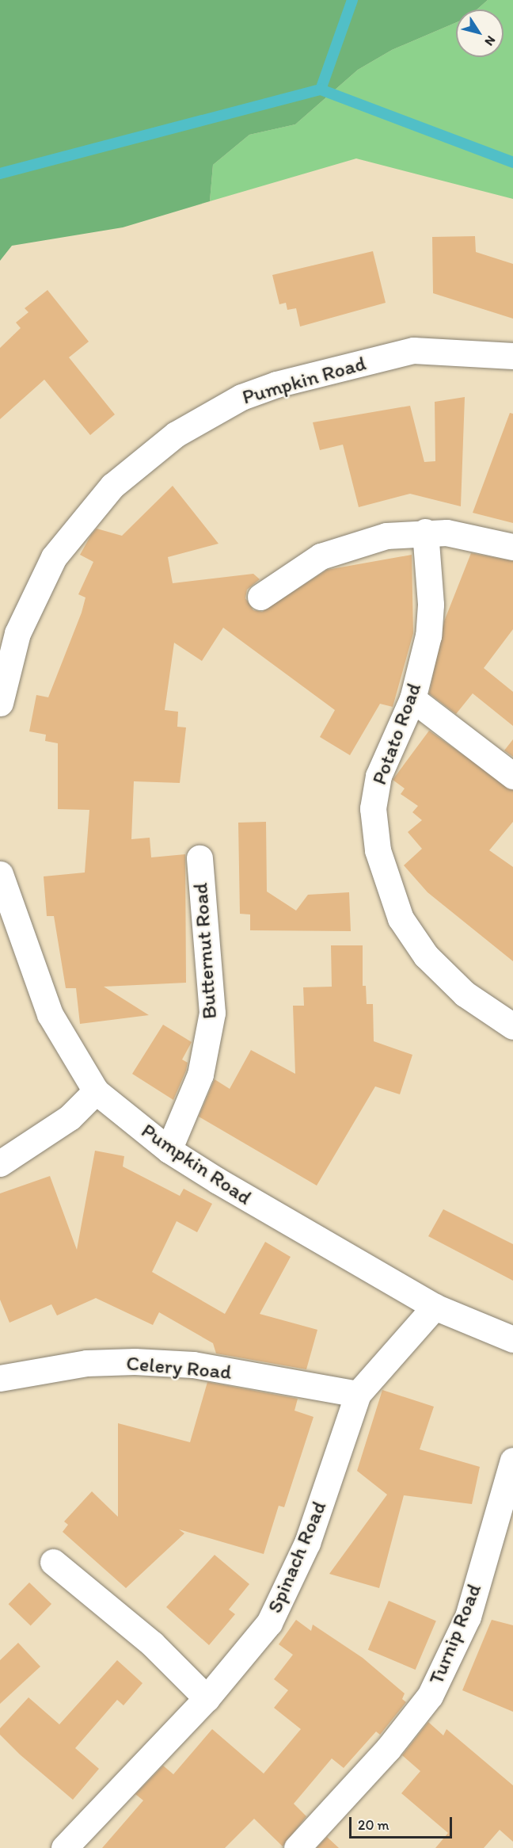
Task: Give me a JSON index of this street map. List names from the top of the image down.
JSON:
{
  "streets": {
    "street": [
      "Pumpkin Road",
      "Potato Road",
      "Butternut Road",
      "Celery Road",
      "Spinach Road",
      "Turnip Road"
    ]
  },
  "crossings": [
    ["Pumpkin Road", "Butternut Road"],
    ["Pumpkin Road", "Spinach Road"],
    ["Celery Road", "Spinach Road"]
  ],
  "scale_bar": "20 m",
  "north": "bottom right"
}
